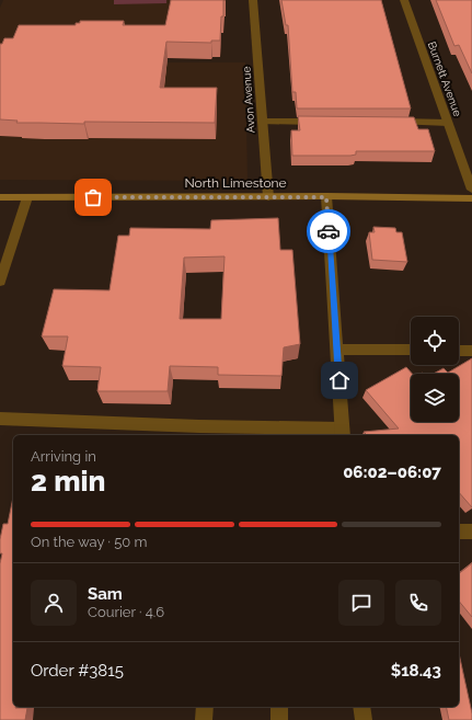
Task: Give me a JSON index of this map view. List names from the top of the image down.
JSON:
{
  "streets": {
    "street": ["Burnett Avenue", "Avon Avenue", "North Limestone"]
  },
  "crossings": [
    ["Avon Avenue", "North Limestone"]
  ],
  "page": {
    "heading": ["2 min", "Arriving in", "06:02–06:07"],
    "panel": [
      "Sam",
      "Courier · 4.6",
      "Order #3815",
      "$18.43"
    ],
    "bar": "On the way · 50 m"
  }
}
